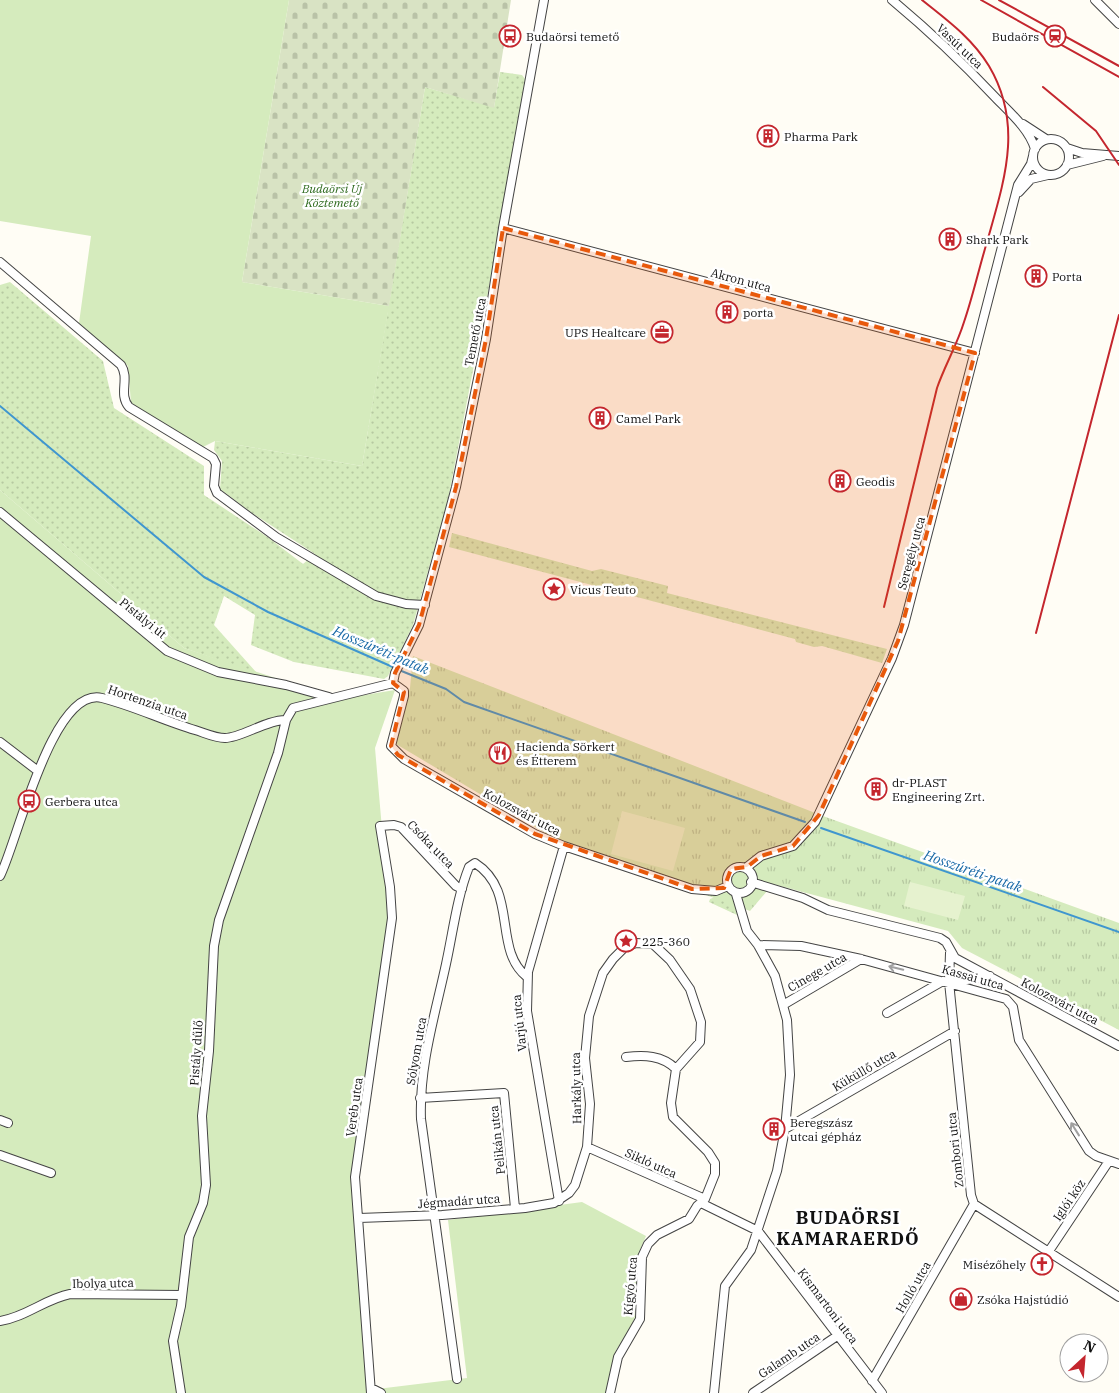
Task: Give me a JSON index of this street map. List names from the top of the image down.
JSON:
{
  "streets": {
    "street": [
      "Vasút utca",
      "Akron utca",
      "Temető utca",
      "Seregély utca",
      "Pistályi út",
      "Hortenzia utca",
      "Kolozsvári utca",
      "Csóka utca",
      "Cinege utca",
      "Kassai utca",
      "Varjú utca",
      "Sólyom utca",
      "Pistály dűlő",
      "Küküllő utca",
      "Harkály utca",
      "Veréb utca",
      "Pelikán utca",
      "Zombori utca",
      "Sikló utca",
      "Iglói köz",
      "Jégmadár utca",
      "Ibolya utca",
      "Kígyó utca",
      "Holló utca",
      "Kismartoni utca",
      "Galamb utca"
    ]
  },
  "crossings": [
    ["Vasút utca", "Seregély utca"],
    ["Akron utca", "Temető utca"],
    ["Akron utca", "Seregély utca"],
    ["Temető utca", "Kolozsvári utca"],
    ["Seregély utca", "Kolozsvári utca"],
    ["Hortenzia utca", "Pistály dűlő"],
    ["Kolozsvári utca", "Varjú utca"],
    ["Kolozsvári utca", "Zombori utca"],
    ["Csóka utca", "Sólyom utca"],
    ["Csóka utca", "Veréb utca"],
    ["Cinege utca", "Kassai utca"],
    ["Kassai utca", "Zombori utca"],
    ["Kassai utca", "Iglói köz"],
    ["Varjú utca", "Sólyom utca"],
    ["Varjú utca", "Harkály utca"],
    ["Varjú utca", "Jégmadár utca"],
    ["Sólyom utca", "Pelikán utca"],
    ["Sólyom utca", "Jégmadár utca"],
    ["Pistály dűlő", "Ibolya utca"],
    ["Küküllő utca", "Zombori utca"],
    ["Harkály utca", "Sikló utca"],
    ["Harkály utca", "Jégmadár utca"],
    ["Veréb utca", "Jégmadár utca"],
    ["Pelikán utca", "Jégmadár utca"],
    ["Zombori utca", "Iglói köz"],
    ["Zombori utca", "Holló utca"],
    ["Sikló utca", "Kígyó utca"],
    ["Holló utca", "Kismartoni utca"],
    ["Kismartoni utca", "Galamb utca"]
  ],
  "one_way": ["Kassai utca"],
  "districts": ["BUDAÖRSI KAMARAERDŐ"],
  "water": ["Hosszúréti-patak"],
  "parks": ["Budaörsi Új Köztemető"],
  "places": {
    "bus stop": ["Budaörsi temető", "Gerbera utca"],
    "station": ["Budaörs"],
    "building": [
      "Pharma Park",
      "Shark Park",
      "Porta",
      "porta",
      "Camel Park",
      "Geodis",
      "dr-PLAST Engineering Zrt.",
      "Beregszász utcai gépház"
    ],
    "office": ["UPS Healtcare"],
    "place": ["Vicus Teuto", "225-360"],
    "restaurant": ["Hacienda Sörkert és Étterem"],
    "church": ["Misézőhely"],
    "shop": ["Zsóka Hajstúdió"]
  },
  "north": "top right"
}
